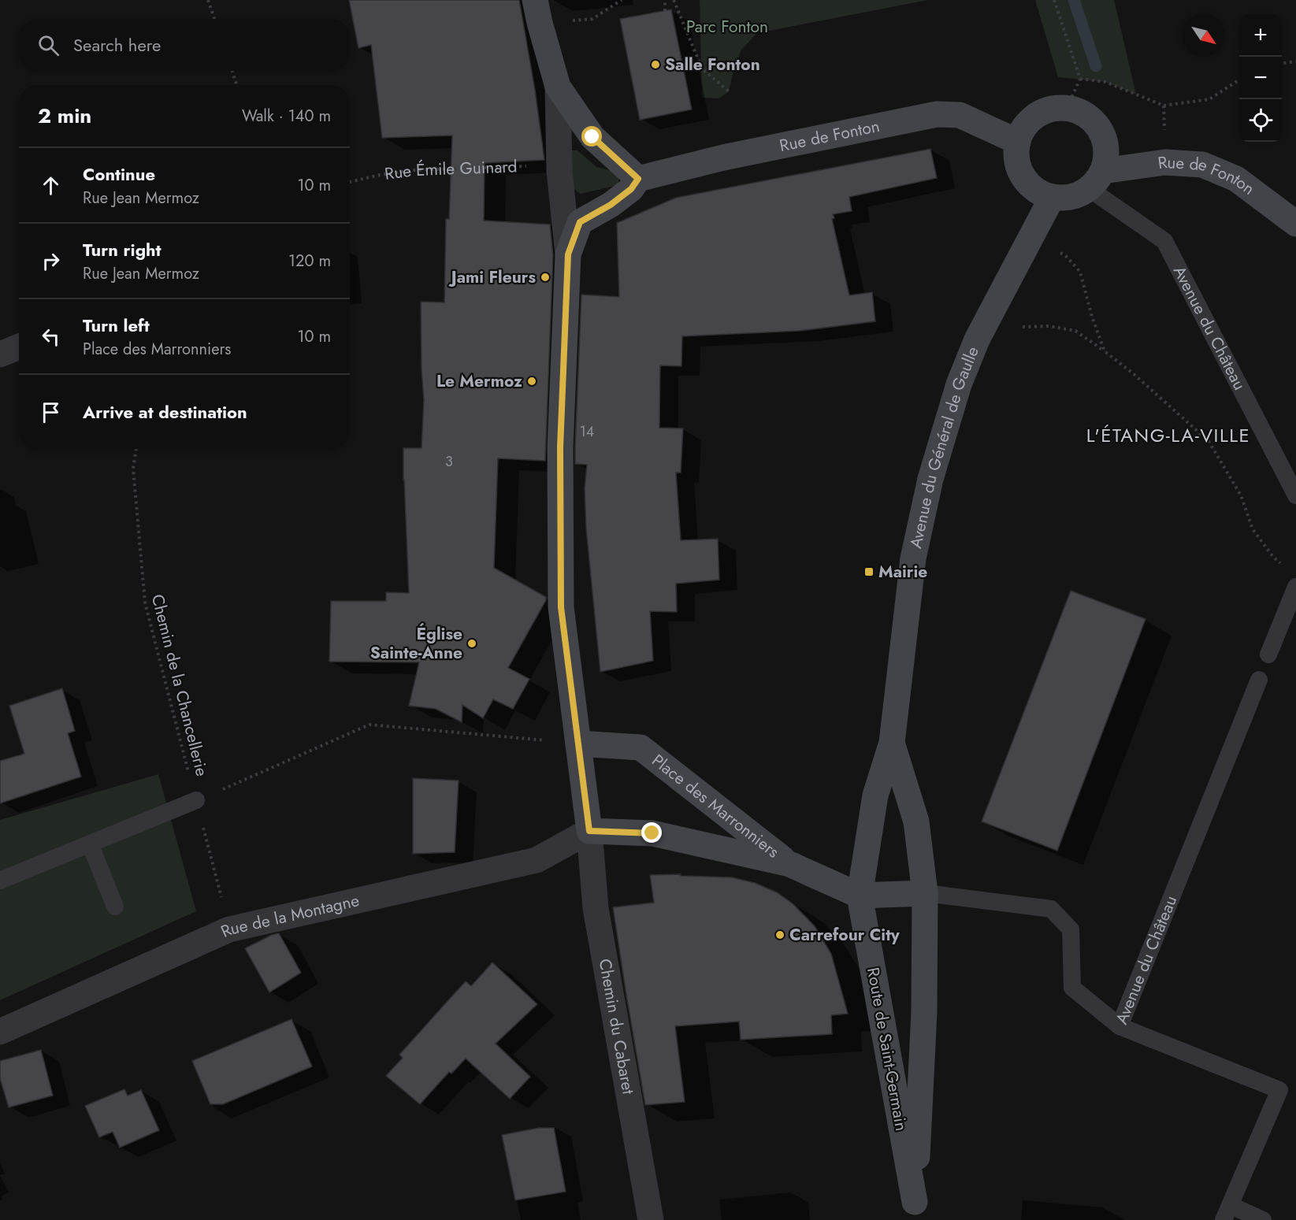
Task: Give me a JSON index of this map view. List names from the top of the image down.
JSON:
{
  "streets": {
    "street": [
      "Rue de Fonton",
      "Avenue du Général de Gaulle",
      "Place des Marronniers",
      "Rue de la Montagne",
      "Chemin du Cabaret",
      "Route de Saint-Germain"
    ],
    "lane": ["Avenue du Château"],
    "path": ["Rue Émile Guinard", "Chemin de la Chancellerie"]
  },
  "crossings": [
    ["Rue de Fonton", "Avenue du Château"],
    ["Rue de Fonton", "Avenue du Général de Gaulle"],
    ["Avenue du Château", "Avenue du Général de Gaulle"],
    ["Avenue du Général de Gaulle", "Route de Saint-Germain"],
    ["Chemin de la Chancellerie", "Rue de la Montagne"],
    ["Place des Marronniers", "Rue de la Montagne"],
    ["Place des Marronniers", "Chemin du Cabaret"],
    ["Rue de la Montagne", "Chemin du Cabaret"]
  ],
  "districts": ["L'ÉTANG-LA-VILLE"],
  "parks": ["Parc Fonton"],
  "places": {
    "other": [
      "Salle Fonton",
      "Jami Fleurs",
      "Le Mermoz",
      "Église Sainte-Anne",
      "Carrefour City"
    ],
    "transit": ["Mairie"]
  },
  "house_numbers": ["14", "3"],
  "north": "bottom right",
  "page": {
    "map_buttons": ["+", "−"],
    "search": "Search here",
    "heading": ["2 min", "Walk · 140 m"],
    "list": [
      ["Continue", "Rue Jean Mermoz", "10 m"],
      ["Turn right", "Rue Jean Mermoz", "120 m"],
      ["Turn left", "Place des Marronniers", "10 m"],
      "Arrive at destination"
    ]
  }
}
